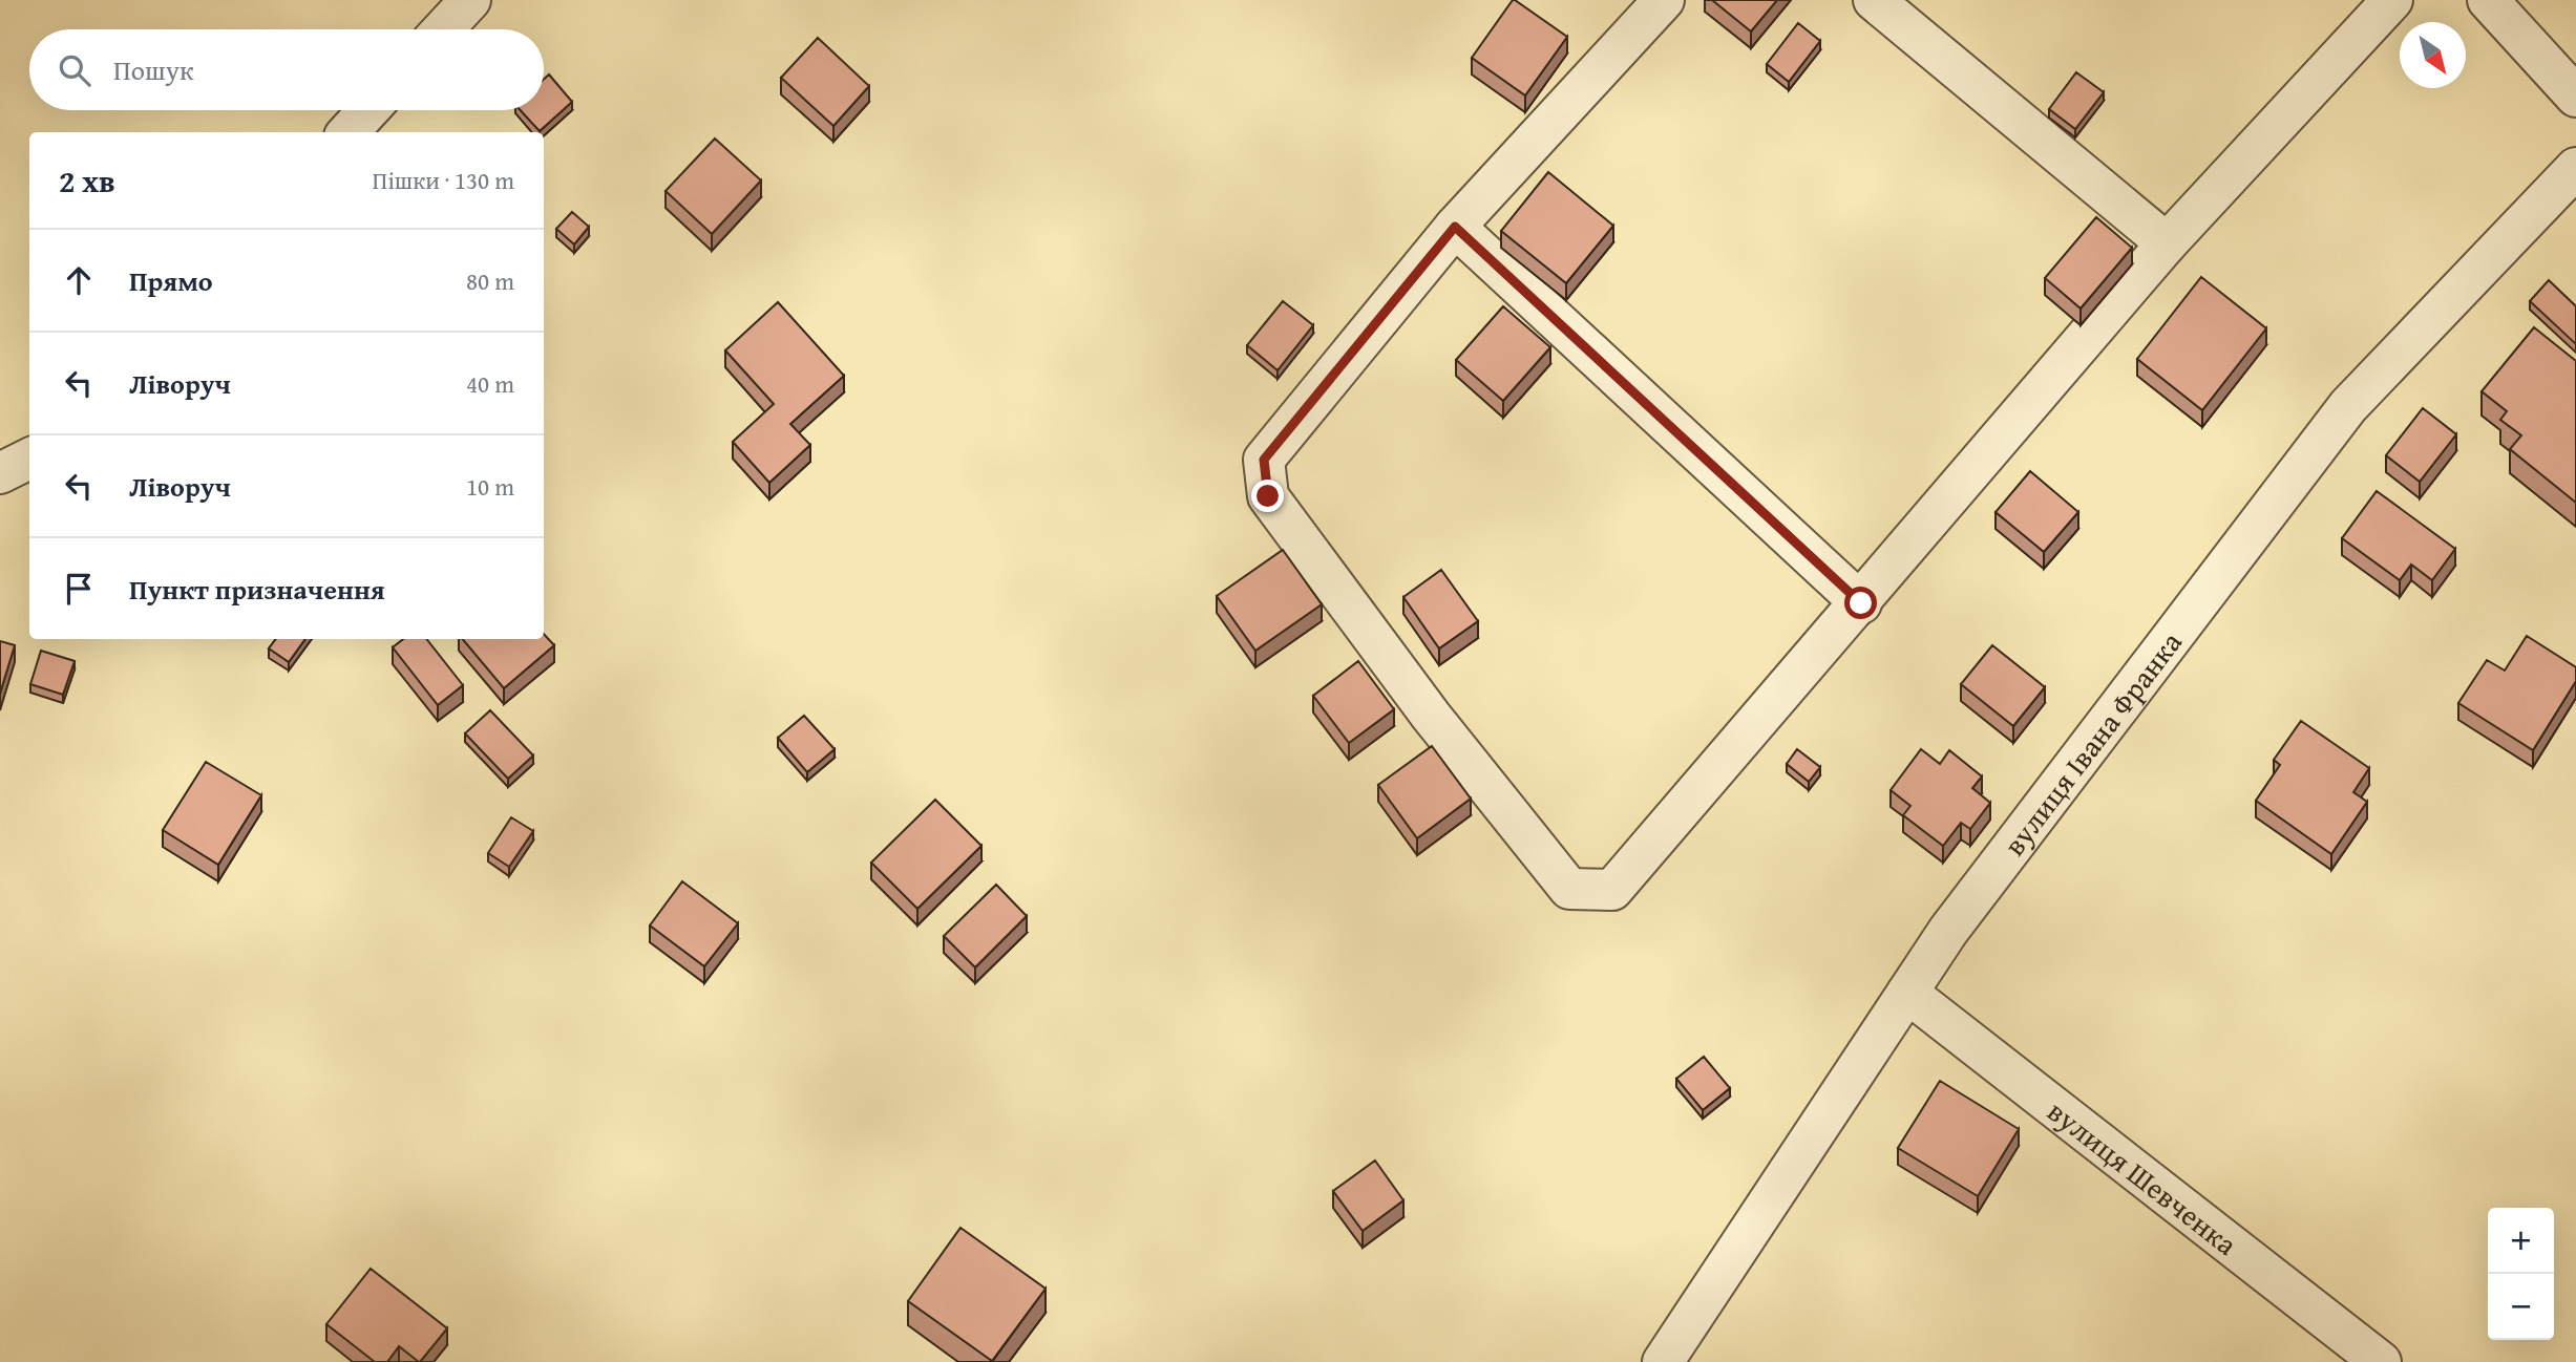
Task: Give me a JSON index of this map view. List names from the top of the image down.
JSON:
{
  "streets": {
    "street": ["вулиця Івана Франка", "вулиця Шевченка"]
  },
  "crossings": [
    ["вулиця Івана Франка", "вулиця Шевченка"]
  ],
  "north": "bottom right",
  "page": {
    "search": "Пошук",
    "heading": ["2 хв", "Пішки · 130 m"],
    "list": [
      ["Прямо", "80 m"],
      ["Ліворуч", "40 m"],
      ["Ліворуч", "10 m"],
      "Пункт призначення"
    ],
    "map_buttons": ["+", "−"]
  }
}
